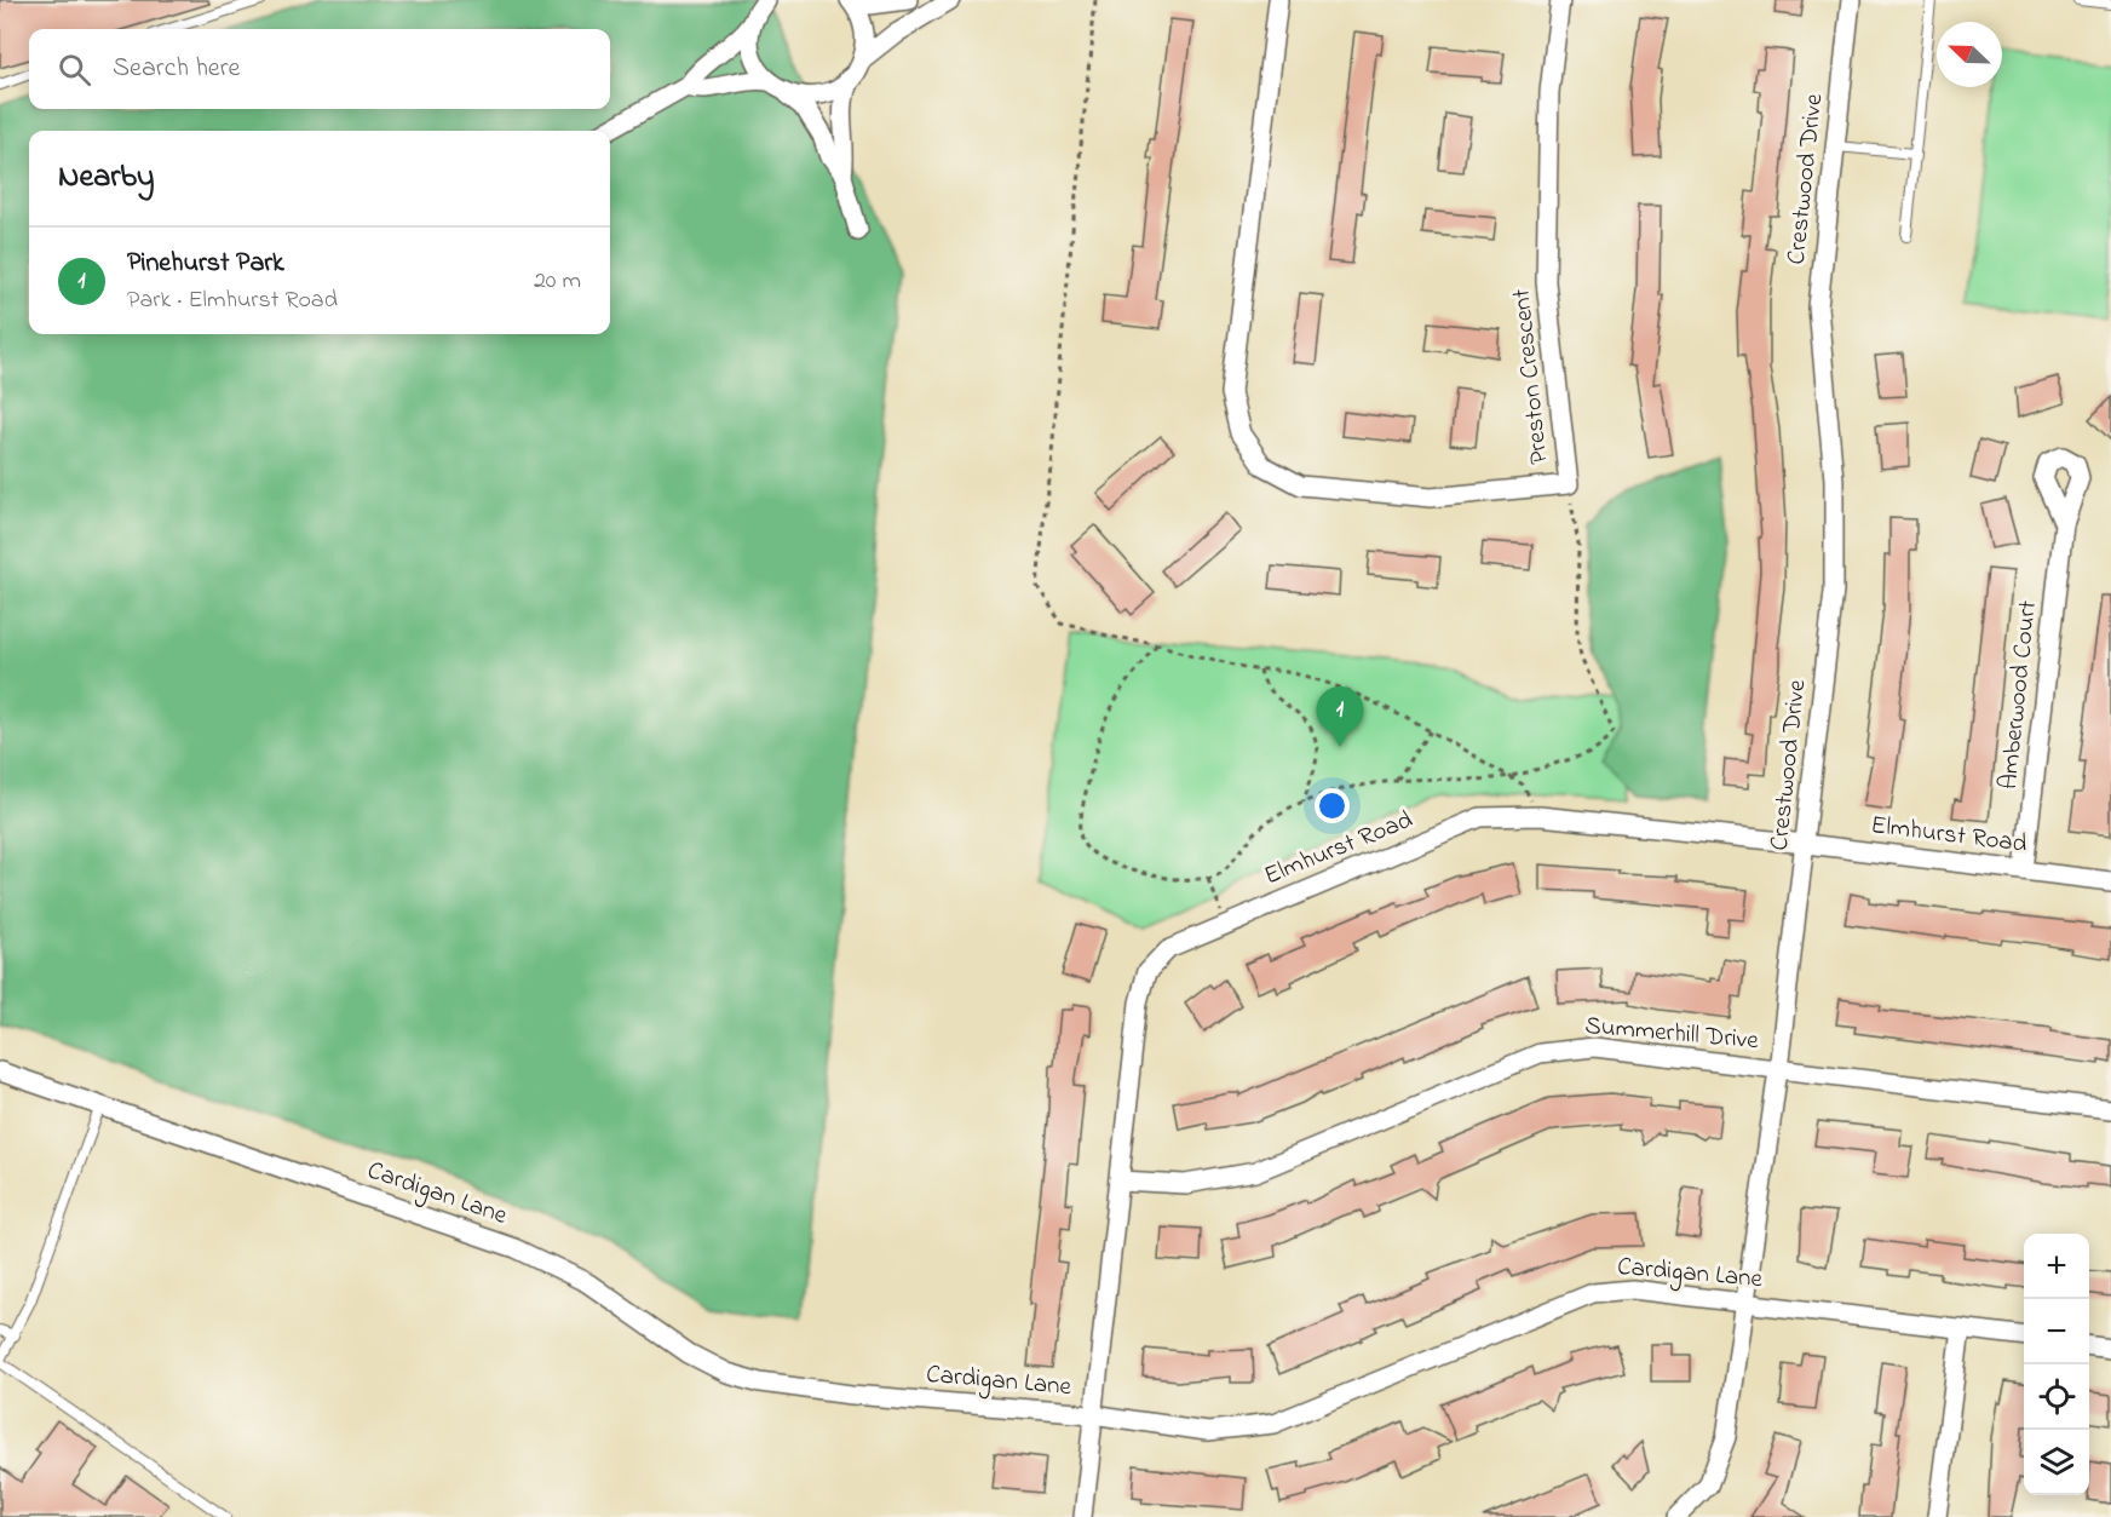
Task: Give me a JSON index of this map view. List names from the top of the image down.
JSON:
{
  "streets": {
    "street": [
      "Crestwood Drive",
      "Preston Crescent",
      "Amberwood Court",
      "Elmhurst Road",
      "Summerhill Drive",
      "Cardigan Lane"
    ]
  },
  "crossings": [
    ["Crestwood Drive", "Elmhurst Road"],
    ["Crestwood Drive", "Summerhill Drive"],
    ["Crestwood Drive", "Cardigan Lane"],
    ["Amberwood Court", "Elmhurst Road"],
    ["Elmhurst Road", "Summerhill Drive"],
    ["Elmhurst Road", "Cardigan Lane"]
  ],
  "north": "top left",
  "page": {
    "search": "Search here",
    "heading": "Nearby",
    "list": [
      {
        "mark": "1",
        "name": "Pinehurst Park",
        "note": "Park · Elmhurst Road",
        "value": "20 m"
      }
    ],
    "pins": "1",
    "map_buttons": ["+", "−"]
  }
}
